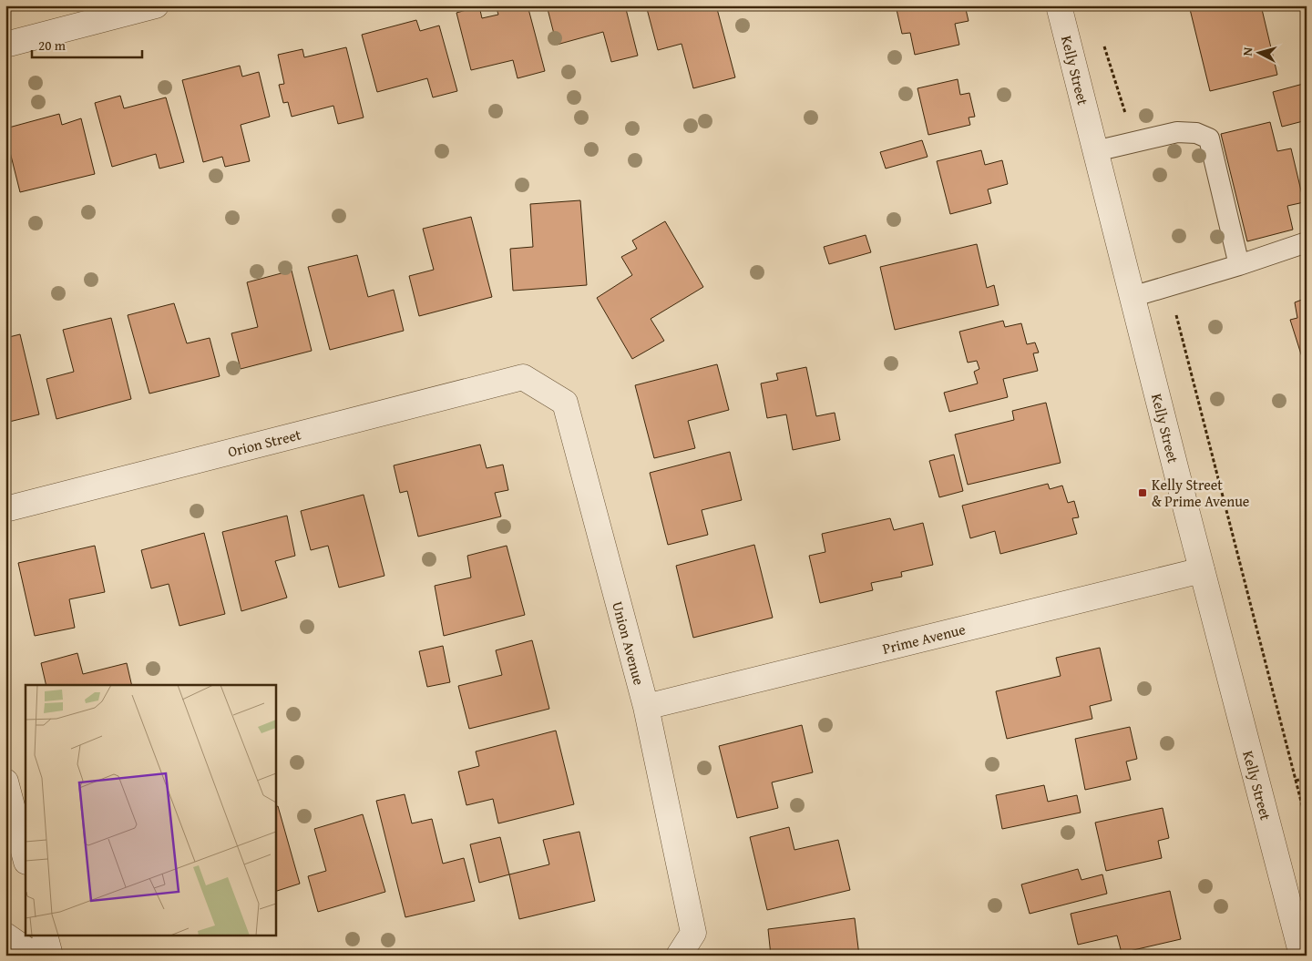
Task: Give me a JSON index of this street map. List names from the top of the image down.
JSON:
{
  "streets": {
    "street": [
      "Kelly Street",
      "Orion Street",
      "Prime Avenue",
      "Union Avenue"
    ]
  },
  "crossings": [
    ["Kelly Street", "Prime Avenue"],
    ["Orion Street", "Union Avenue"],
    ["Prime Avenue", "Union Avenue"]
  ],
  "places": {
    "transit": ["Kelly Street & Prime Avenue"]
  },
  "scale_bar": "20 m",
  "north": "left"
}
